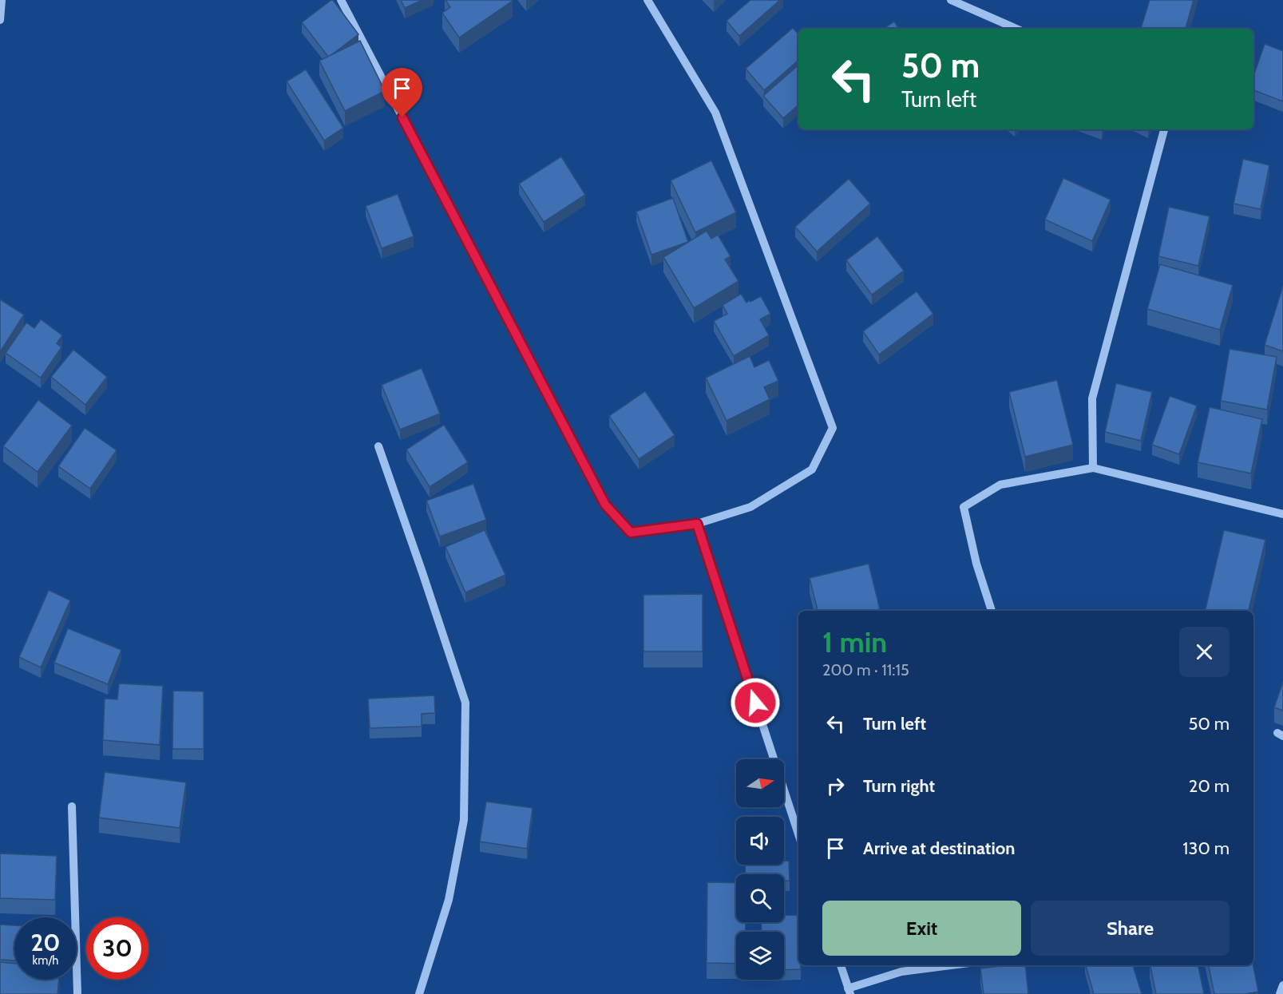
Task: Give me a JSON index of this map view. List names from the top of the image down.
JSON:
{
  "north": "right",
  "page": {
    "turn": ["50 m", "Turn left"],
    "heading": ["1 min", "200 m · 11:15"],
    "list": [
      {
        "name": "Turn left",
        "value": "50 m"
      },
      {
        "name": "Turn right",
        "value": "20 m"
      },
      {
        "name": "Arrive at destination",
        "value": "130 m"
      }
    ],
    "buttons": ["Exit", "Share"],
    "speed": "20 km/h",
    "limit": "30"
  }
}
